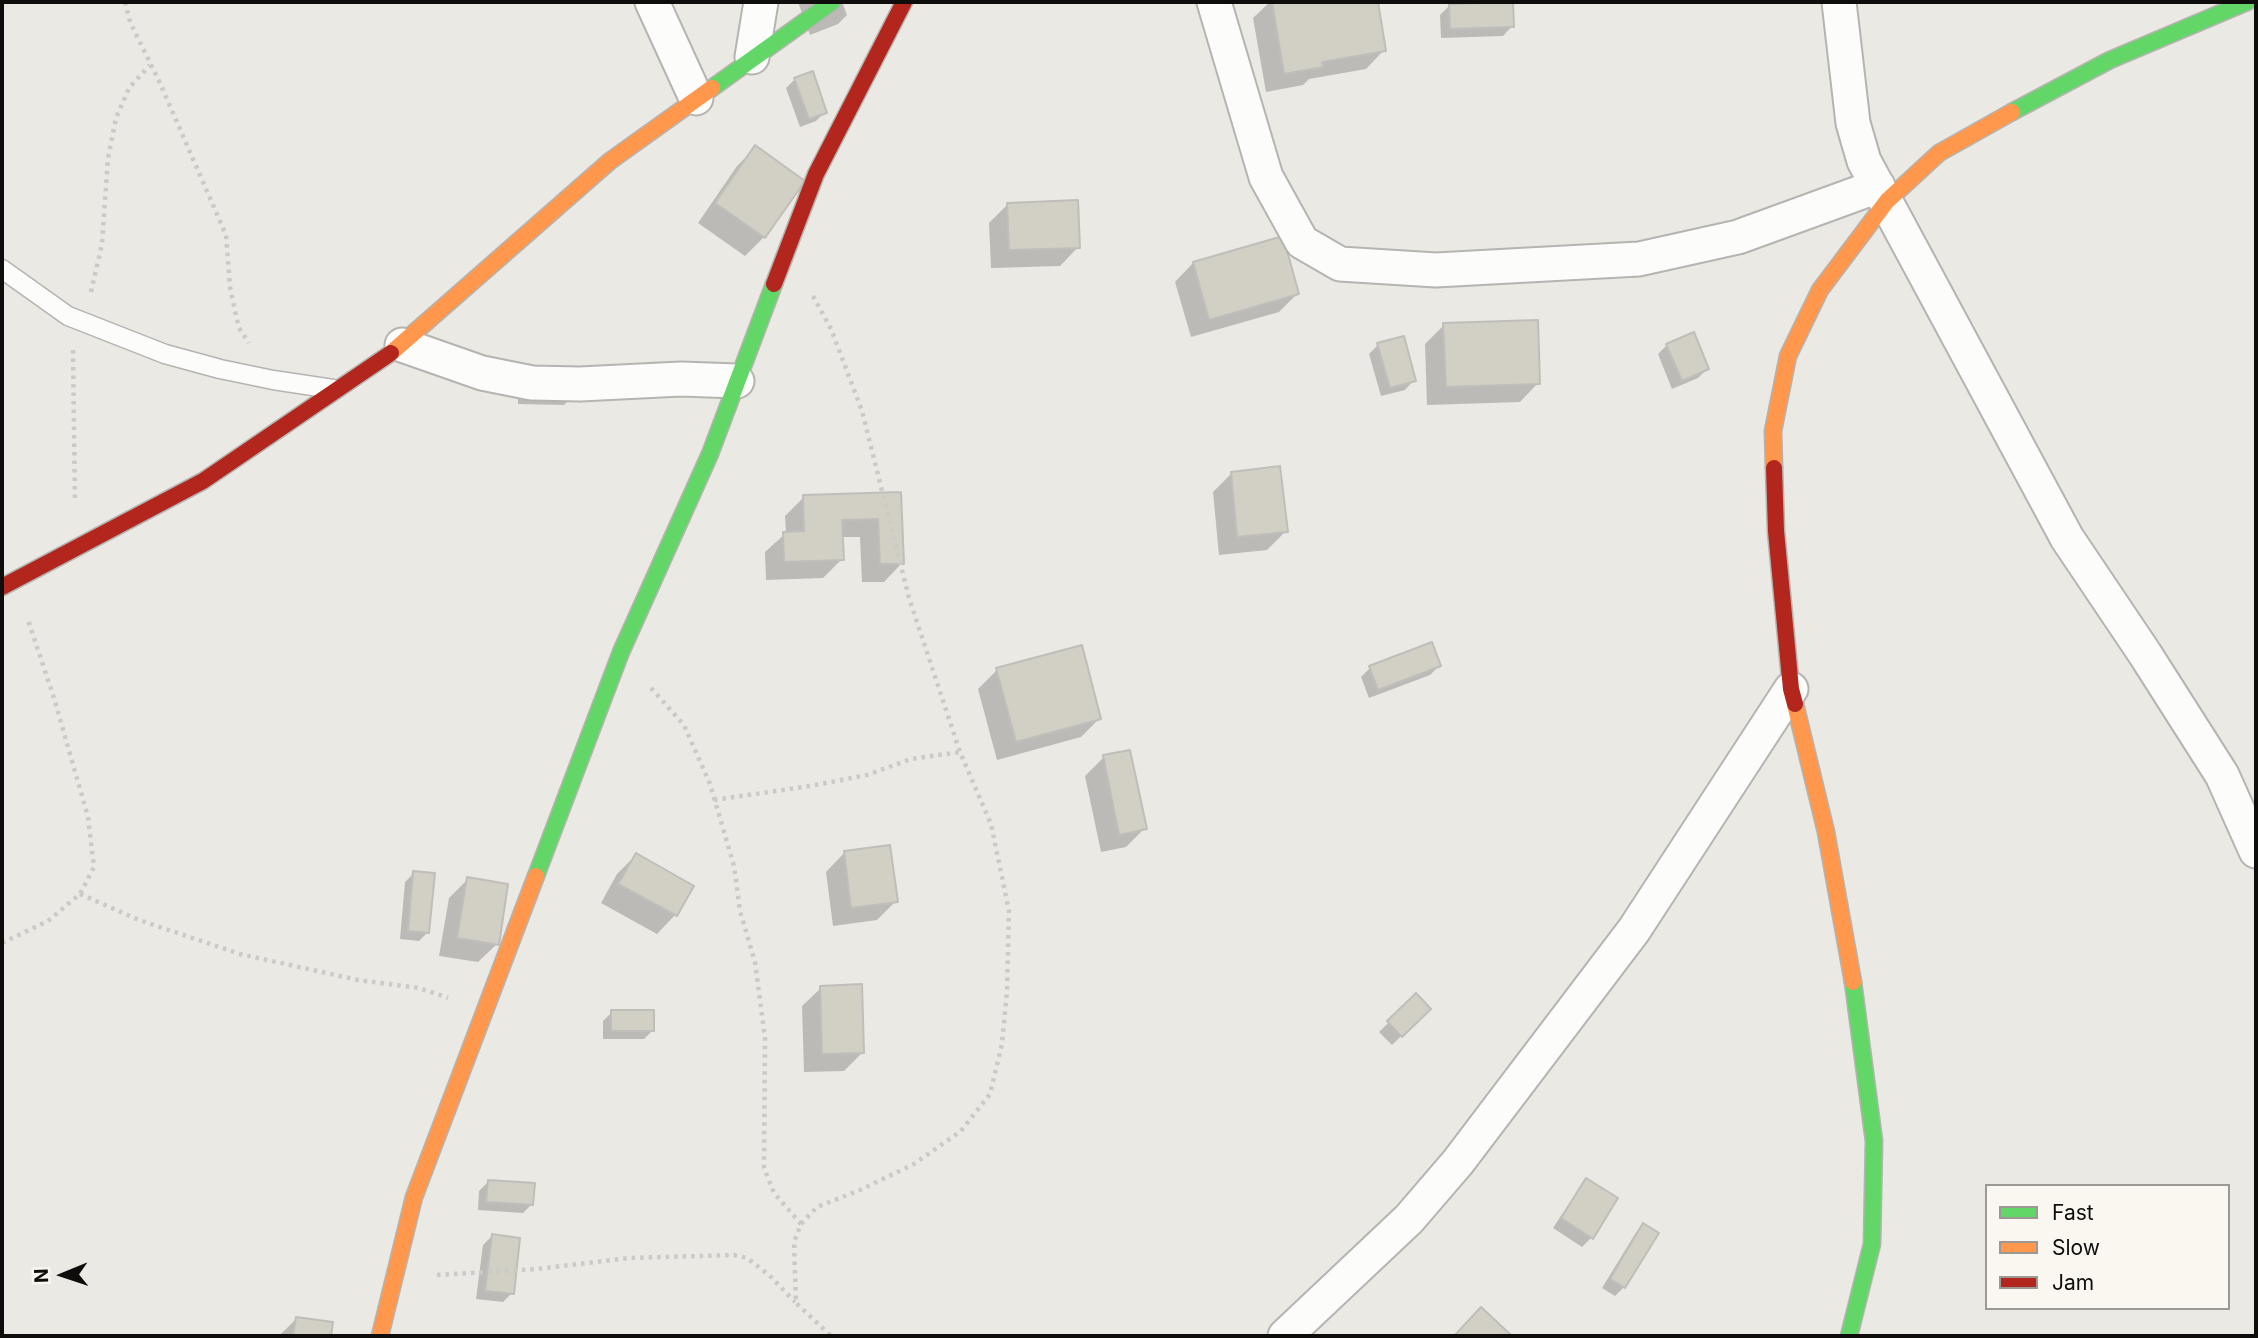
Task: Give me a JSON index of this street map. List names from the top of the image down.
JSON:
{
  "legend": ["Fast", "Slow", "Jam"],
  "north": "left"
}
